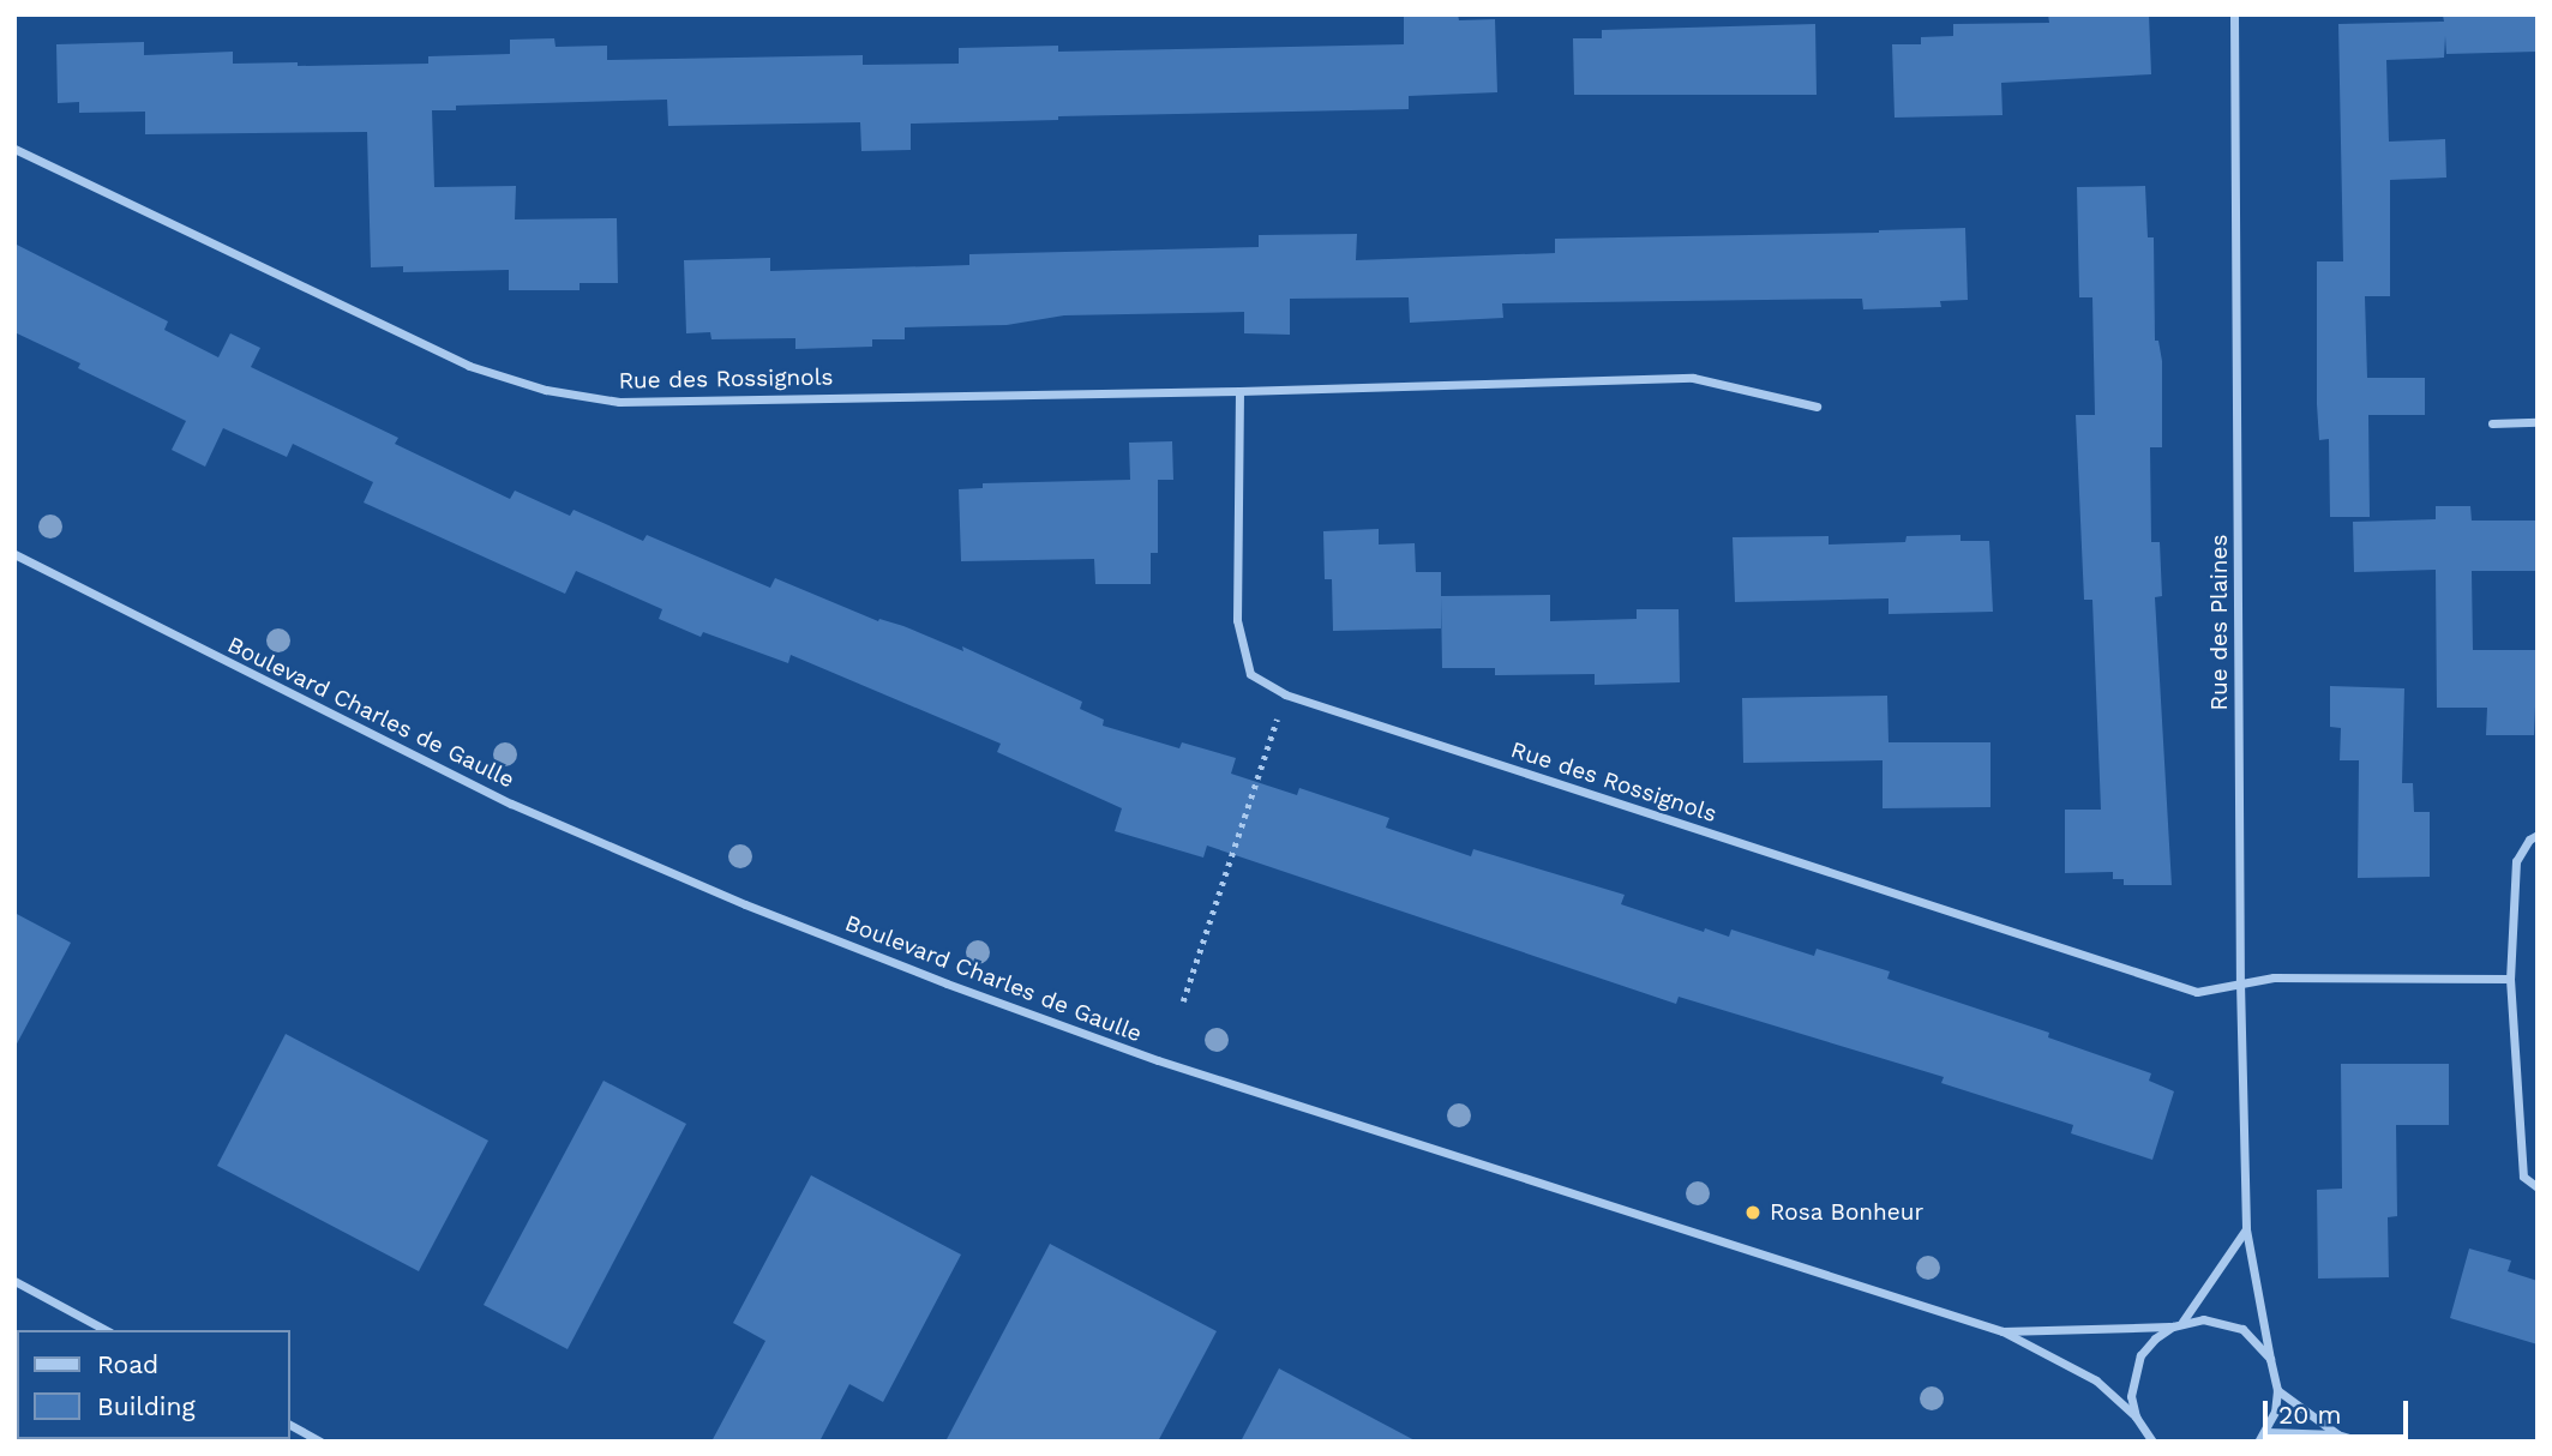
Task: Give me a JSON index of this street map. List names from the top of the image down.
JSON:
{
  "streets": {
    "street": ["Rue des Rossignols", "Rue des Plaines", "Boulevard Charles de Gaulle"]
  },
  "crossings": [
    ["Rue des Rossignols", "Rue des Plaines"]
  ],
  "places": ["Rosa Bonheur"],
  "legend": ["Road", "Building"],
  "scale_bar": "20 m"
}
